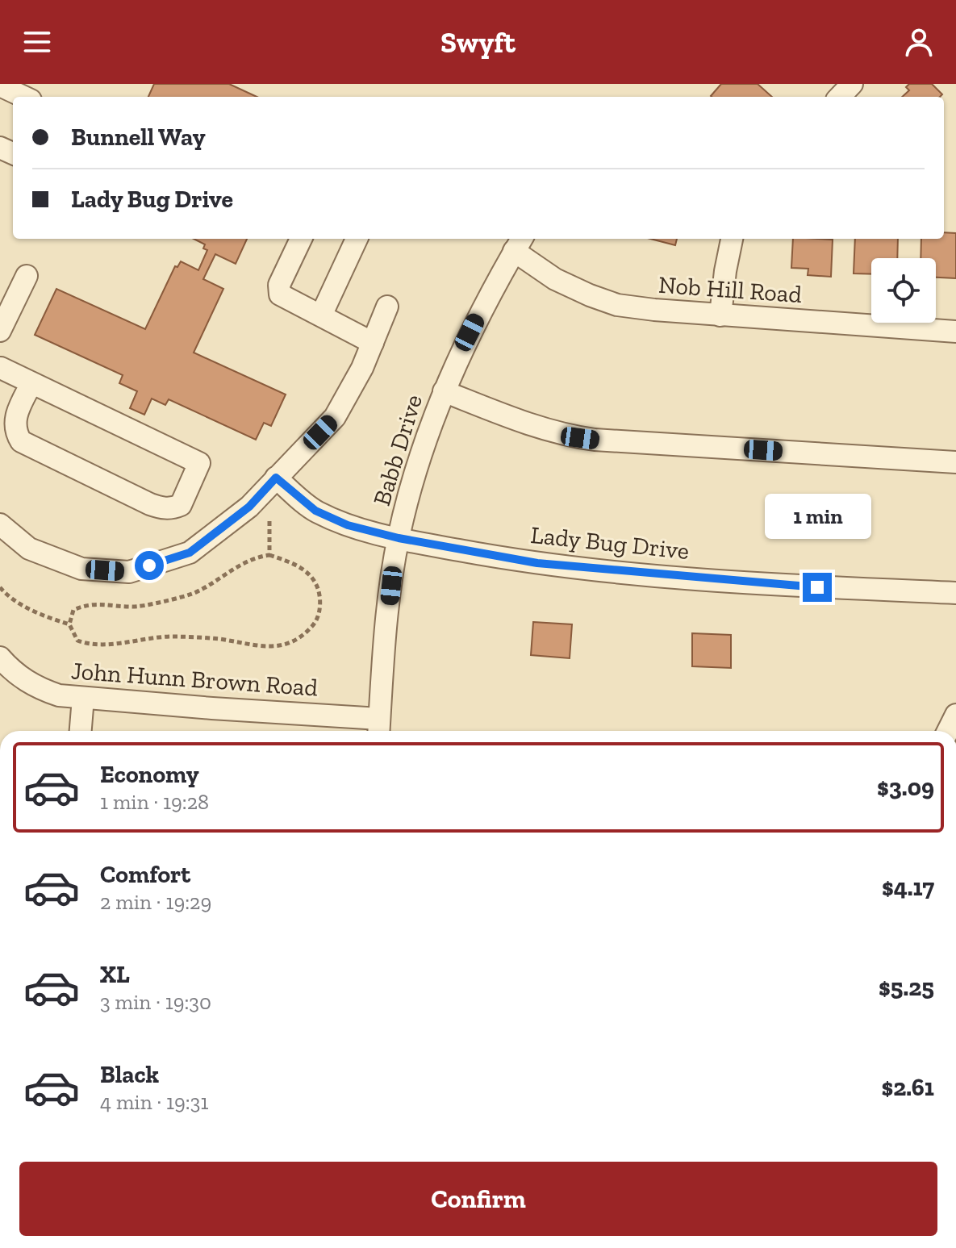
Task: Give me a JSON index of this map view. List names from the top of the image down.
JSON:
{
  "streets": {
    "street": [
      "Nob Hill Road",
      "Babb Drive",
      "Lady Bug Drive",
      "John Hunn Brown Road"
    ]
  },
  "crossings": [
    ["Nob Hill Road", "Babb Drive"],
    ["Babb Drive", "Lady Bug Drive"],
    ["Babb Drive", "John Hunn Brown Road"]
  ],
  "page": {
    "header": "Swyft",
    "banner": ["Bunnell Way", "Lady Bug Drive"],
    "bubble": "1 min",
    "list": [
      {
        "name": "Economy",
        "note": "1 min · 19:28",
        "value": "$3.09"
      },
      {
        "name": "Comfort",
        "note": "2 min · 19:29",
        "value": "$4.17"
      },
      {
        "name": "XL",
        "note": "3 min · 19:30",
        "value": "$5.25"
      },
      {
        "name": "Black",
        "note": "4 min · 19:31",
        "value": "$2.61"
      }
    ],
    "buttons": "Confirm"
  }
}
